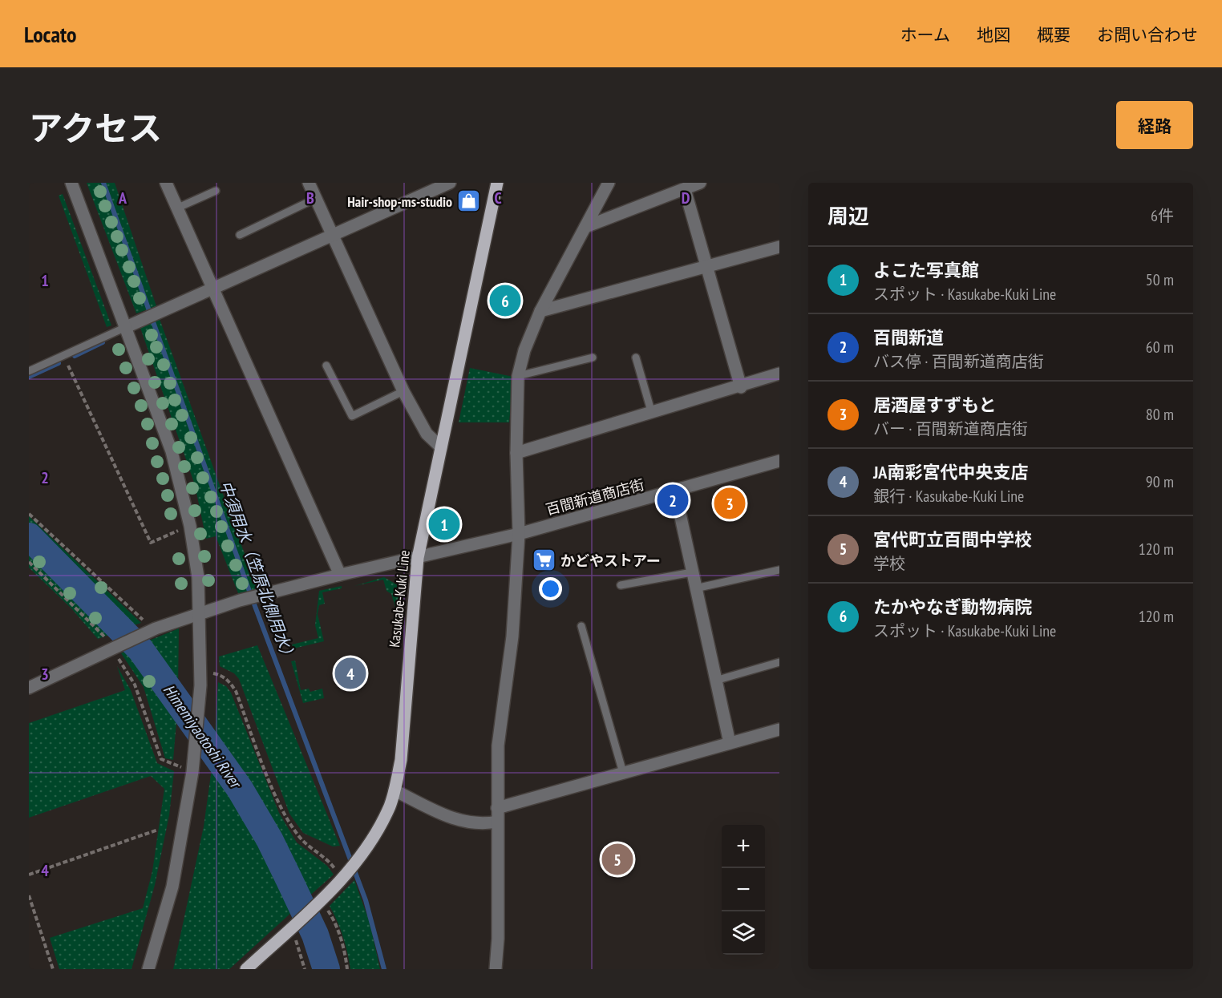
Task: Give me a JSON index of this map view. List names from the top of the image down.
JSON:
{
  "streets": {
    "main road": ["Kasukabe-Kuki Line"],
    "street": ["百間新道商店街"]
  },
  "crossings": [
    ["百間新道商店街", "Kasukabe-Kuki Line"]
  ],
  "water": ["中須用水（笠原北側用水）", "Himemiyaotoshi River"],
  "places": {
    "shop": ["Hair-shop-ms-studio"],
    "supermarket": ["かどやストアー"]
  },
  "page": {
    "header": "Locato",
    "nav": [
      "ホーム",
      "地図",
      "概要",
      "お問い合わせ"
    ],
    "title": "アクセス",
    "buttons": "経路",
    "heading": ["周辺", "6件"],
    "list": [
      {
        "mark": "1",
        "name": "よこた写真館",
        "note": "スポット · Kasukabe-Kuki Line",
        "value": "50 m"
      },
      {
        "mark": "2",
        "name": "百間新道",
        "note": "バス停 · 百間新道商店街",
        "value": "60 m"
      },
      {
        "mark": "3",
        "name": "居酒屋すずもと",
        "note": "バー · 百間新道商店街",
        "value": "80 m"
      },
      {
        "mark": "4",
        "name": "JA南彩宮代中央支店",
        "note": "銀行 · Kasukabe-Kuki Line",
        "value": "90 m"
      },
      {
        "mark": "5",
        "name": "宮代町立百間中学校",
        "note": "学校",
        "value": "120 m"
      },
      {
        "mark": "6",
        "name": "たかやなぎ動物病院",
        "note": "スポット · Kasukabe-Kuki Line",
        "value": "120 m"
      }
    ],
    "pins": [
      "6",
      "2",
      "3",
      "1",
      "4",
      "5"
    ],
    "map_buttons": ["+", "−"]
  },
  "grid": {
    "columns": [
      "A",
      "B",
      "C",
      "D"
    ],
    "rows": [
      "1",
      "2",
      "3",
      "4"
    ]
  }
}
